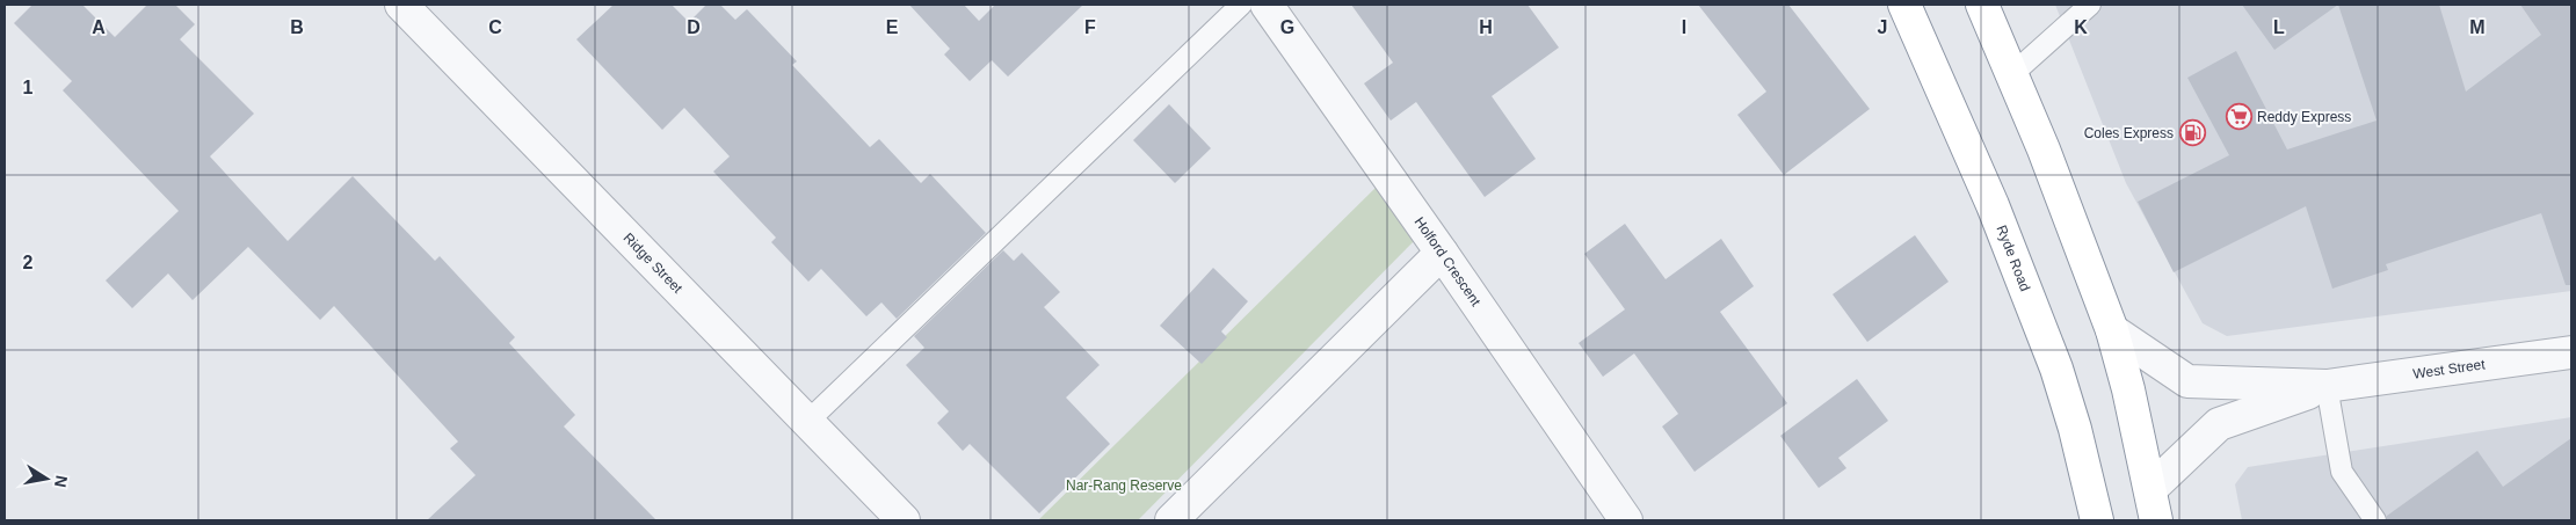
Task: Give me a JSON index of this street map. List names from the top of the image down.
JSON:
{
  "streets": {
    "highway": ["Ryde Road"],
    "street": ["Holford Crescent", "Ridge Street", "West Street"]
  },
  "parks": ["Nar-Rang Reserve"],
  "places": {
    "supermarket": ["Reddy Express"],
    "fuel station": ["Coles Express"]
  },
  "north": "right",
  "grid": {
    "columns": [
      "A",
      "B",
      "C",
      "D",
      "E",
      "F",
      "G",
      "H",
      "I",
      "J",
      "K",
      "L",
      "M"
    ],
    "rows": ["1", "2"]
  }
}
